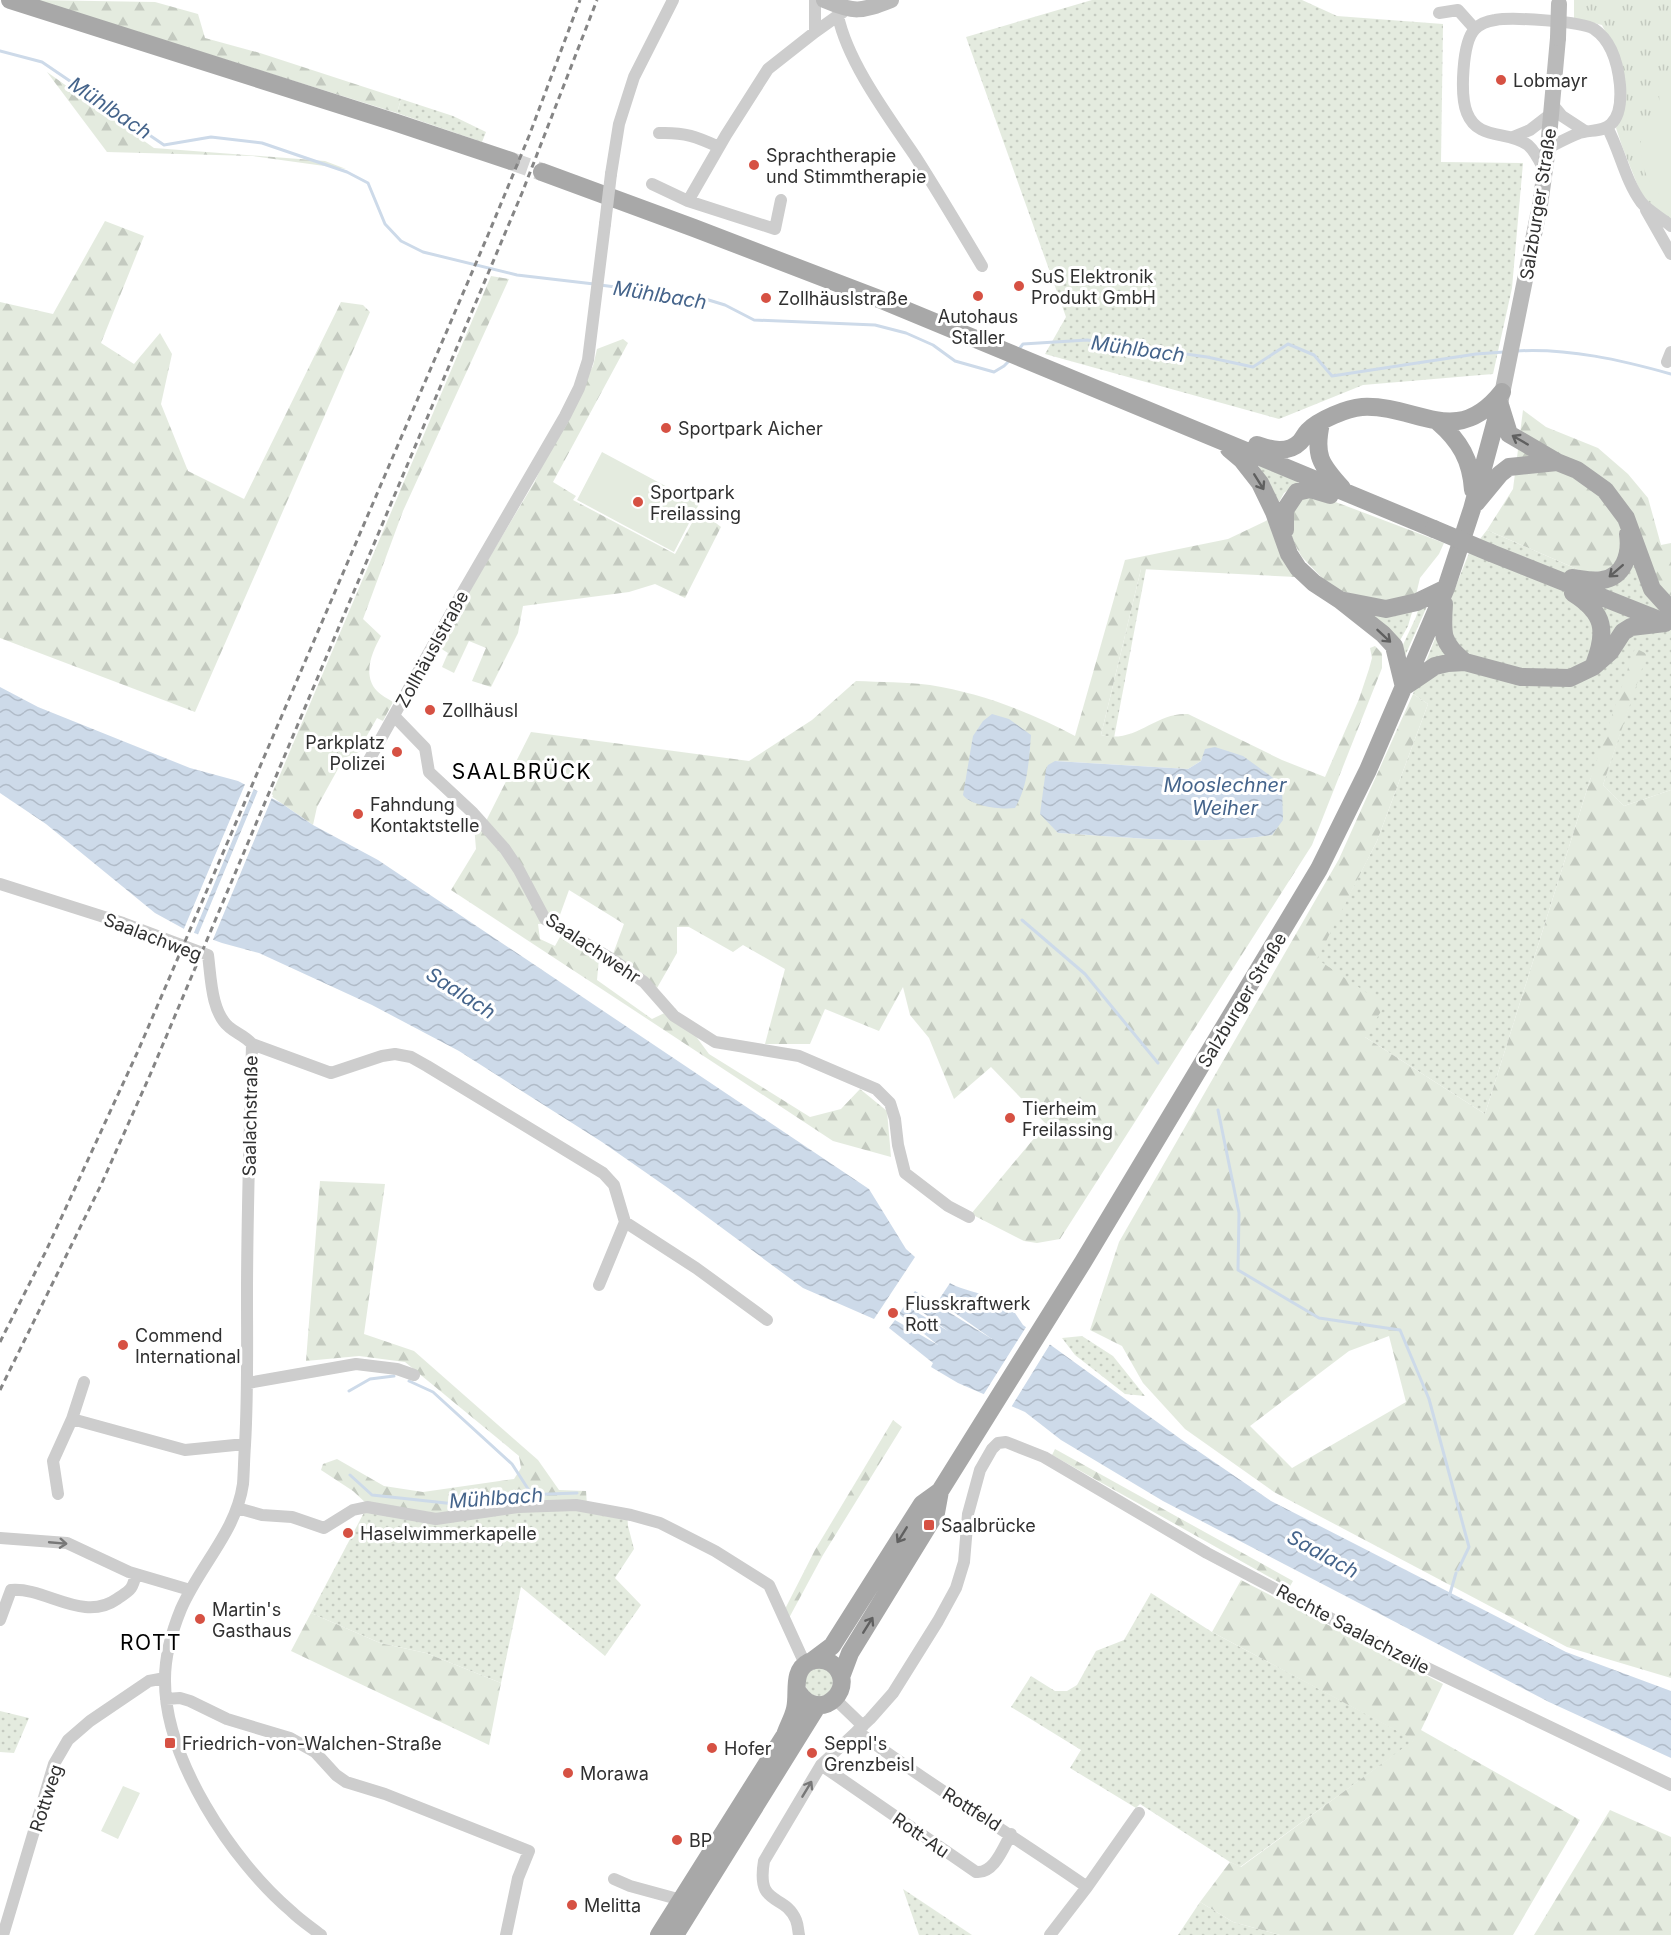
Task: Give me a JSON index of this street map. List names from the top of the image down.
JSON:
{
  "streets": {
    "main road": ["Salzburger Straße"],
    "street": [
      "Zollhäuslstraße",
      "Saalachweg",
      "Saalachwehr",
      "Saalachstraße",
      "Rechte Saalachzeile",
      "Rottweg",
      "Rottfeld",
      "Rott-Au"
    ]
  },
  "crossings": [
    ["Zollhäuslstraße", "Saalachwehr"],
    ["Saalachweg", "Saalachstraße"],
    ["Saalachstraße", "Rottweg"],
    ["Rechte Saalachzeile", "Rottfeld"],
    ["Rechte Saalachzeile", "Rott-Au"],
    ["Rottfeld", "Rott-Au"]
  ],
  "districts": ["SAALBRÜCK", "ROTT"],
  "water": ["Mühlbach", "Mooslechner Weiher", "Saalach"],
  "places": {
    "other": [
      "Lobmayr",
      "Sprachtherapie und Stimmtherapie",
      "SuS Elektronik Produkt GmbH",
      "Autohaus Staller",
      "Zollhäuslstraße",
      "Sportpark Aicher",
      "Sportpark Freilassing",
      "Zollhäusl",
      "Parkplatz Polizei",
      "Fahndung Kontaktstelle",
      "Tierheim Freilassing",
      "Flusskraftwerk Rott",
      "Commend International",
      "Haselwimmerkapelle",
      "Martin's Gasthaus",
      "Hofer",
      "Seppl's Grenzbeisl",
      "Morawa",
      "BP",
      "Melitta"
    ],
    "transit": ["Saalbrücke", "Friedrich-von-Walchen-Straße"]
  }
}
